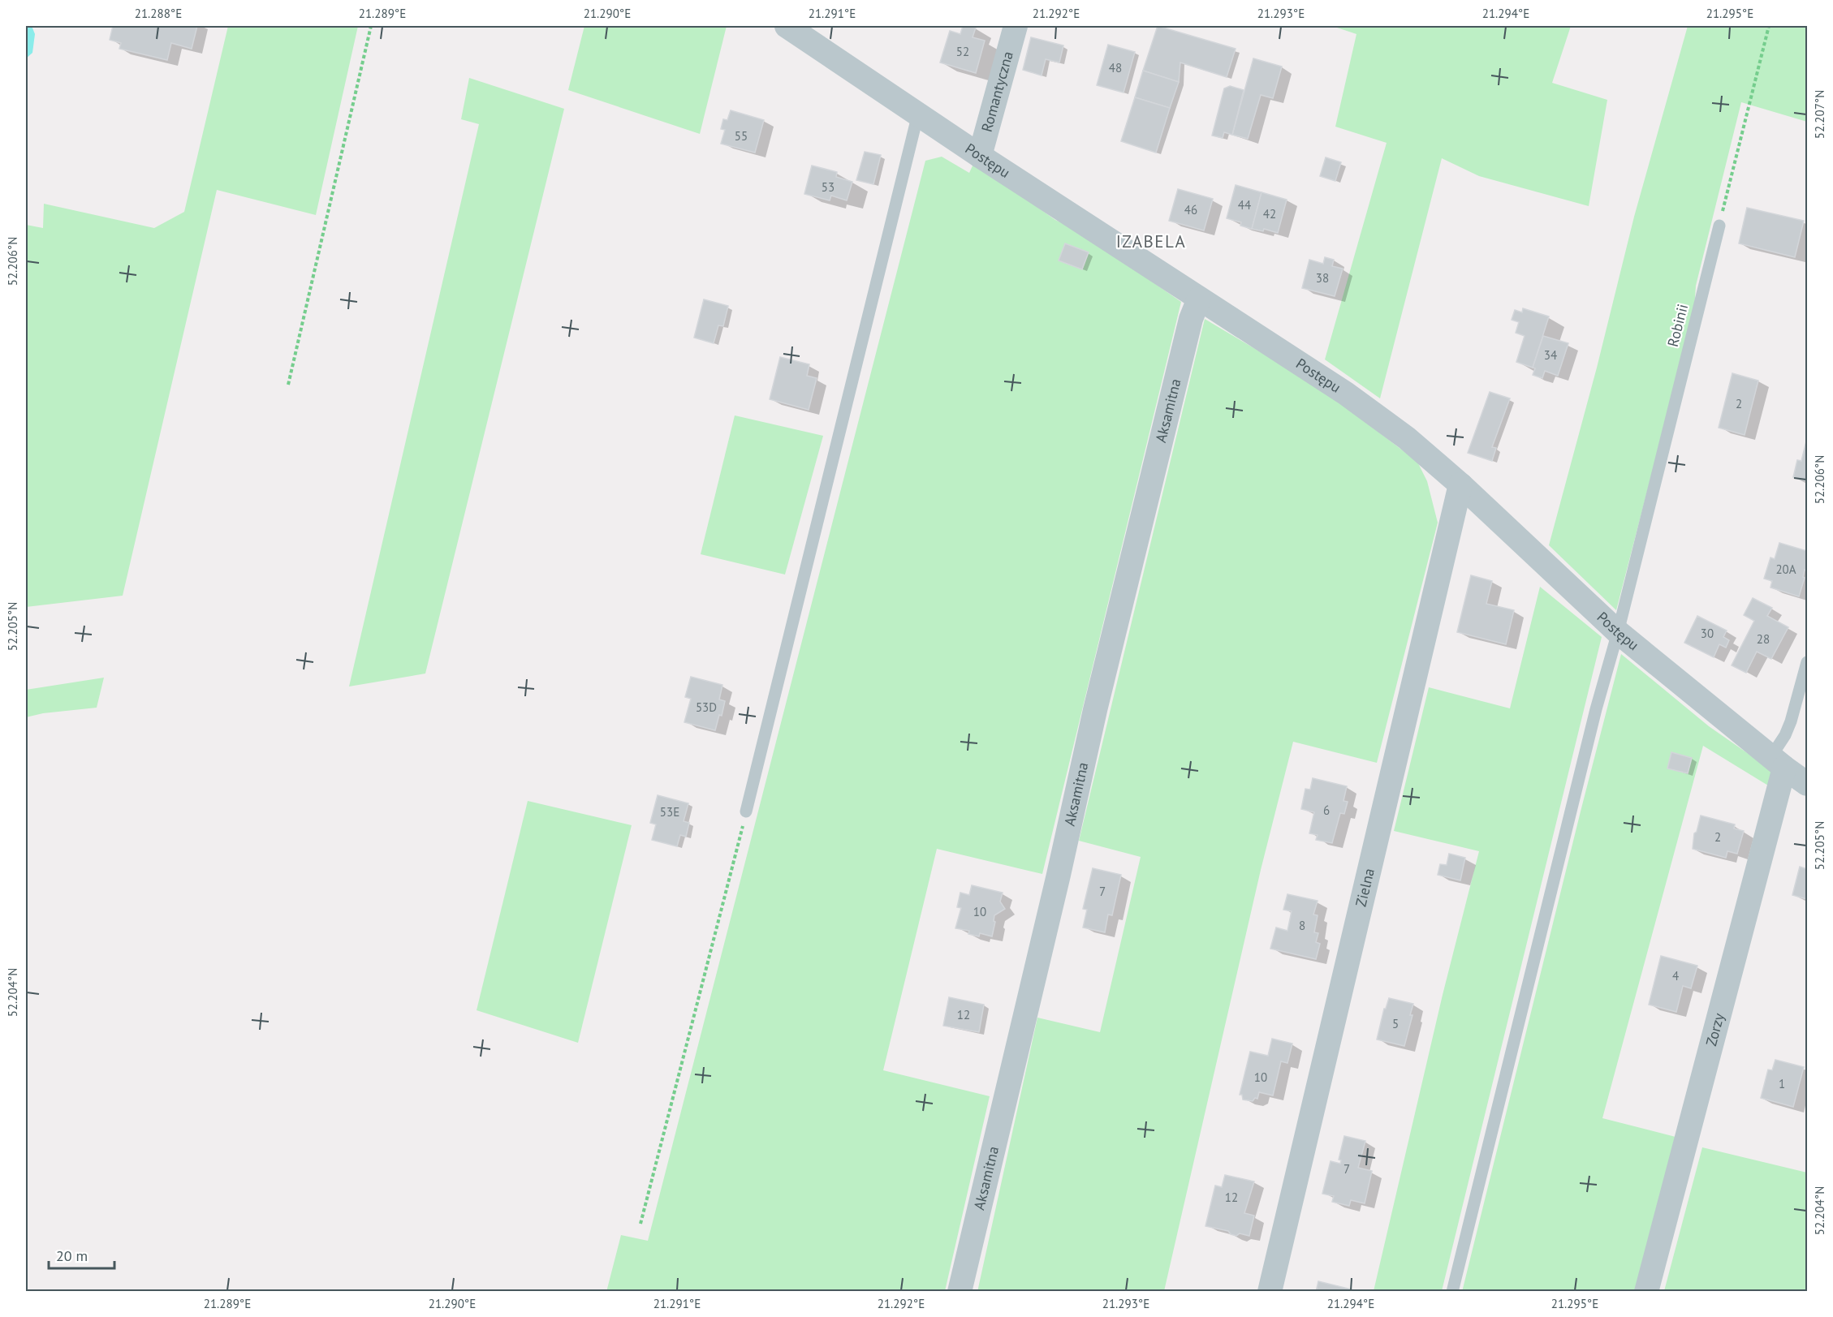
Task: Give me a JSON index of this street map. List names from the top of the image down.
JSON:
{
  "streets": {
    "street": [
      "Romantyczna",
      "Postępu",
      "Aksamitna",
      "Zielna",
      "Zorzy"
    ],
    "lane": ["Robinii"]
  },
  "crossings": [
    ["Romantyczna", "Postępu"],
    ["Postępu", "Robinii"],
    ["Postępu", "Aksamitna"],
    ["Postępu", "Zielna"],
    ["Postępu", "Zorzy"]
  ],
  "districts": ["IZABELA"],
  "house_numbers": [
    "52",
    "48",
    "55",
    "53",
    "44",
    "46",
    "42",
    "38",
    "34",
    "2",
    "20A",
    "30",
    "28",
    "53D",
    "6",
    "53E",
    "2",
    "7",
    "10",
    "8",
    "4",
    "12",
    "5",
    "10",
    "1",
    "7",
    "12"
  ],
  "scale_bar": "20 m",
  "coordinates": [
    "21.288°E",
    "21.289°E",
    "21.290°E",
    "21.291°E",
    "21.292°E",
    "21.293°E",
    "21.294°E",
    "21.295°E",
    "52.207°N",
    "52.206°N",
    "52.205°N",
    "52.204°N"
  ]
}
